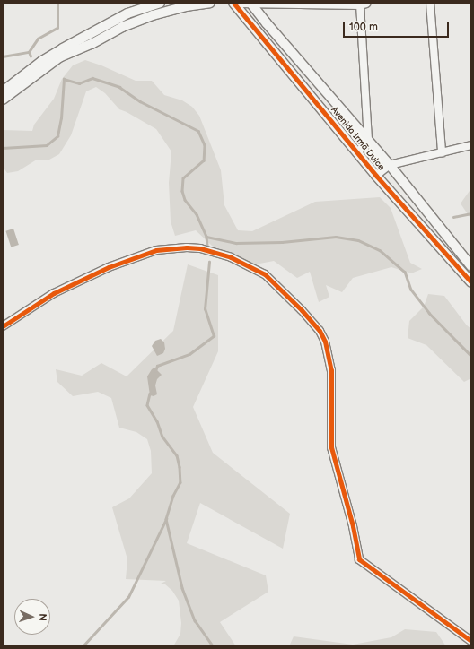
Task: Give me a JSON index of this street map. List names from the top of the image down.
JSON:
{
  "streets": {
    "street": ["Avenida Irmã Dulce"]
  },
  "scale_bar": "100 m",
  "north": "right"
}
